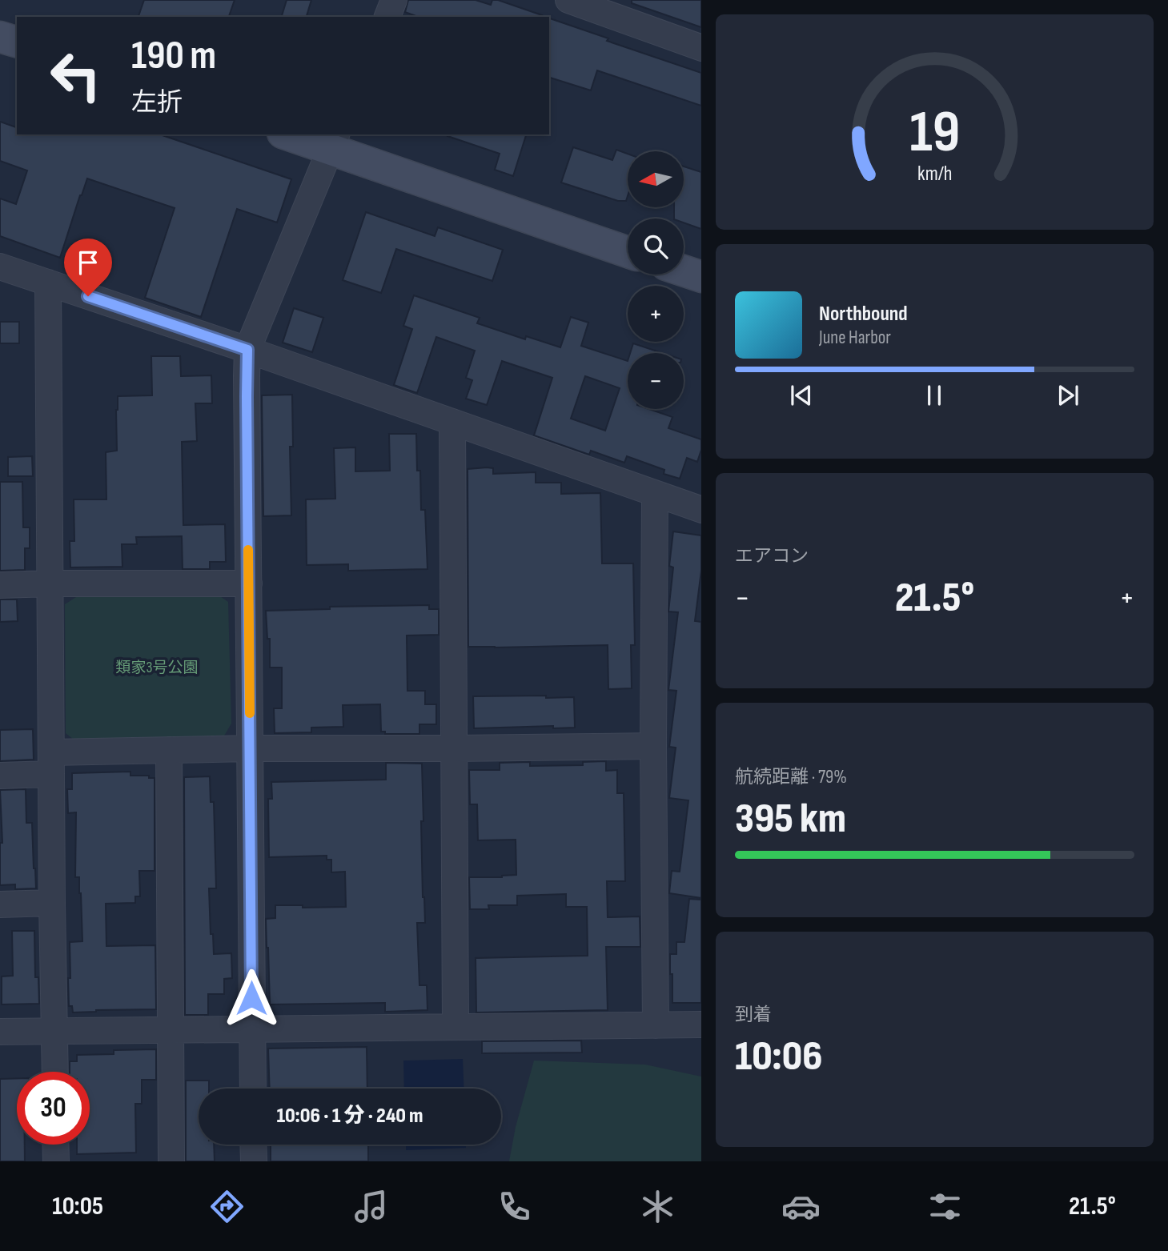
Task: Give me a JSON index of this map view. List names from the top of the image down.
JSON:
{
  "parks": ["類家3号公園"],
  "north": "left",
  "page": {
    "turn": ["190 m", "左折"],
    "map_buttons": ["+", "−"],
    "song": ["Northbound", "June Harbor"],
    "tile": [
      "エアコン",
      ["航続距離 · 79%", "395 km"],
      ["到着", "10:06"]
    ],
    "heat": ["−", "21.5°", "+"],
    "limit": "30",
    "trip": "10:06 · 1 分 · 240 m",
    "tabs": ["10:05", "21.5°"],
    "gauge": ["19", "km/h"]
  }
}
